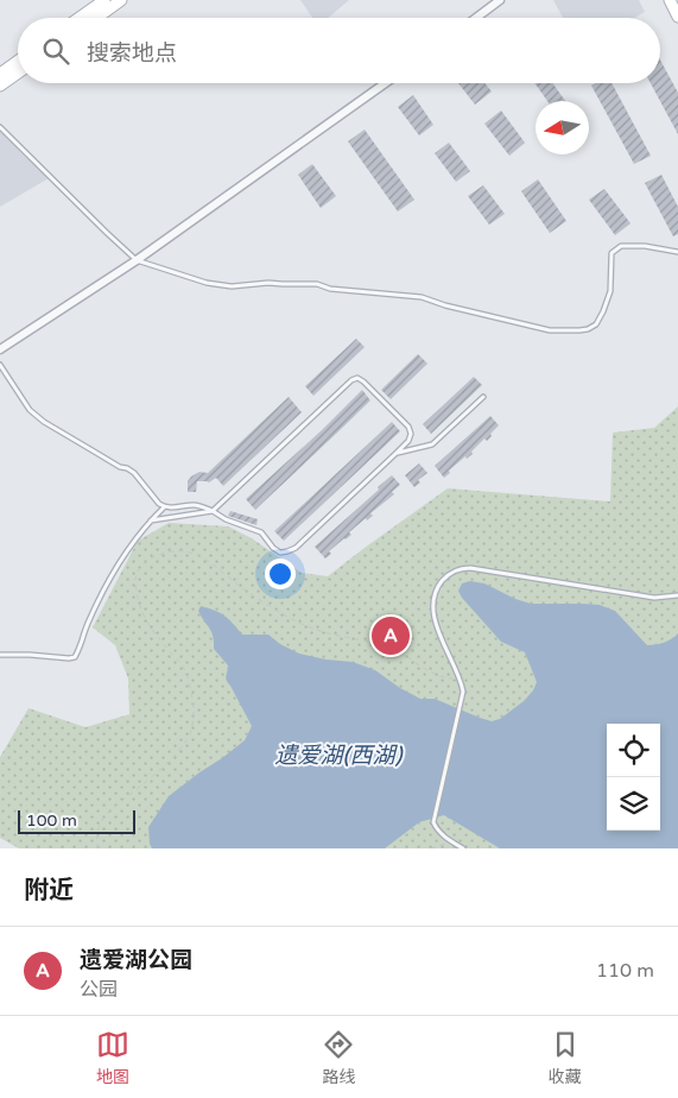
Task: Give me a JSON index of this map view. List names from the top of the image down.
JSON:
{
  "water": ["遗爱湖(西湖)"],
  "scale_bar": "100 m",
  "north": "left",
  "page": {
    "search": "搜索地点",
    "pins": "A",
    "scale": "100 m",
    "heading": "附近",
    "list": [
      {
        "mark": "A",
        "name": "遗爱湖公园",
        "note": "公园",
        "value": "110 m"
      }
    ],
    "nav": ["地图", "路线", "收藏"]
  }
}
